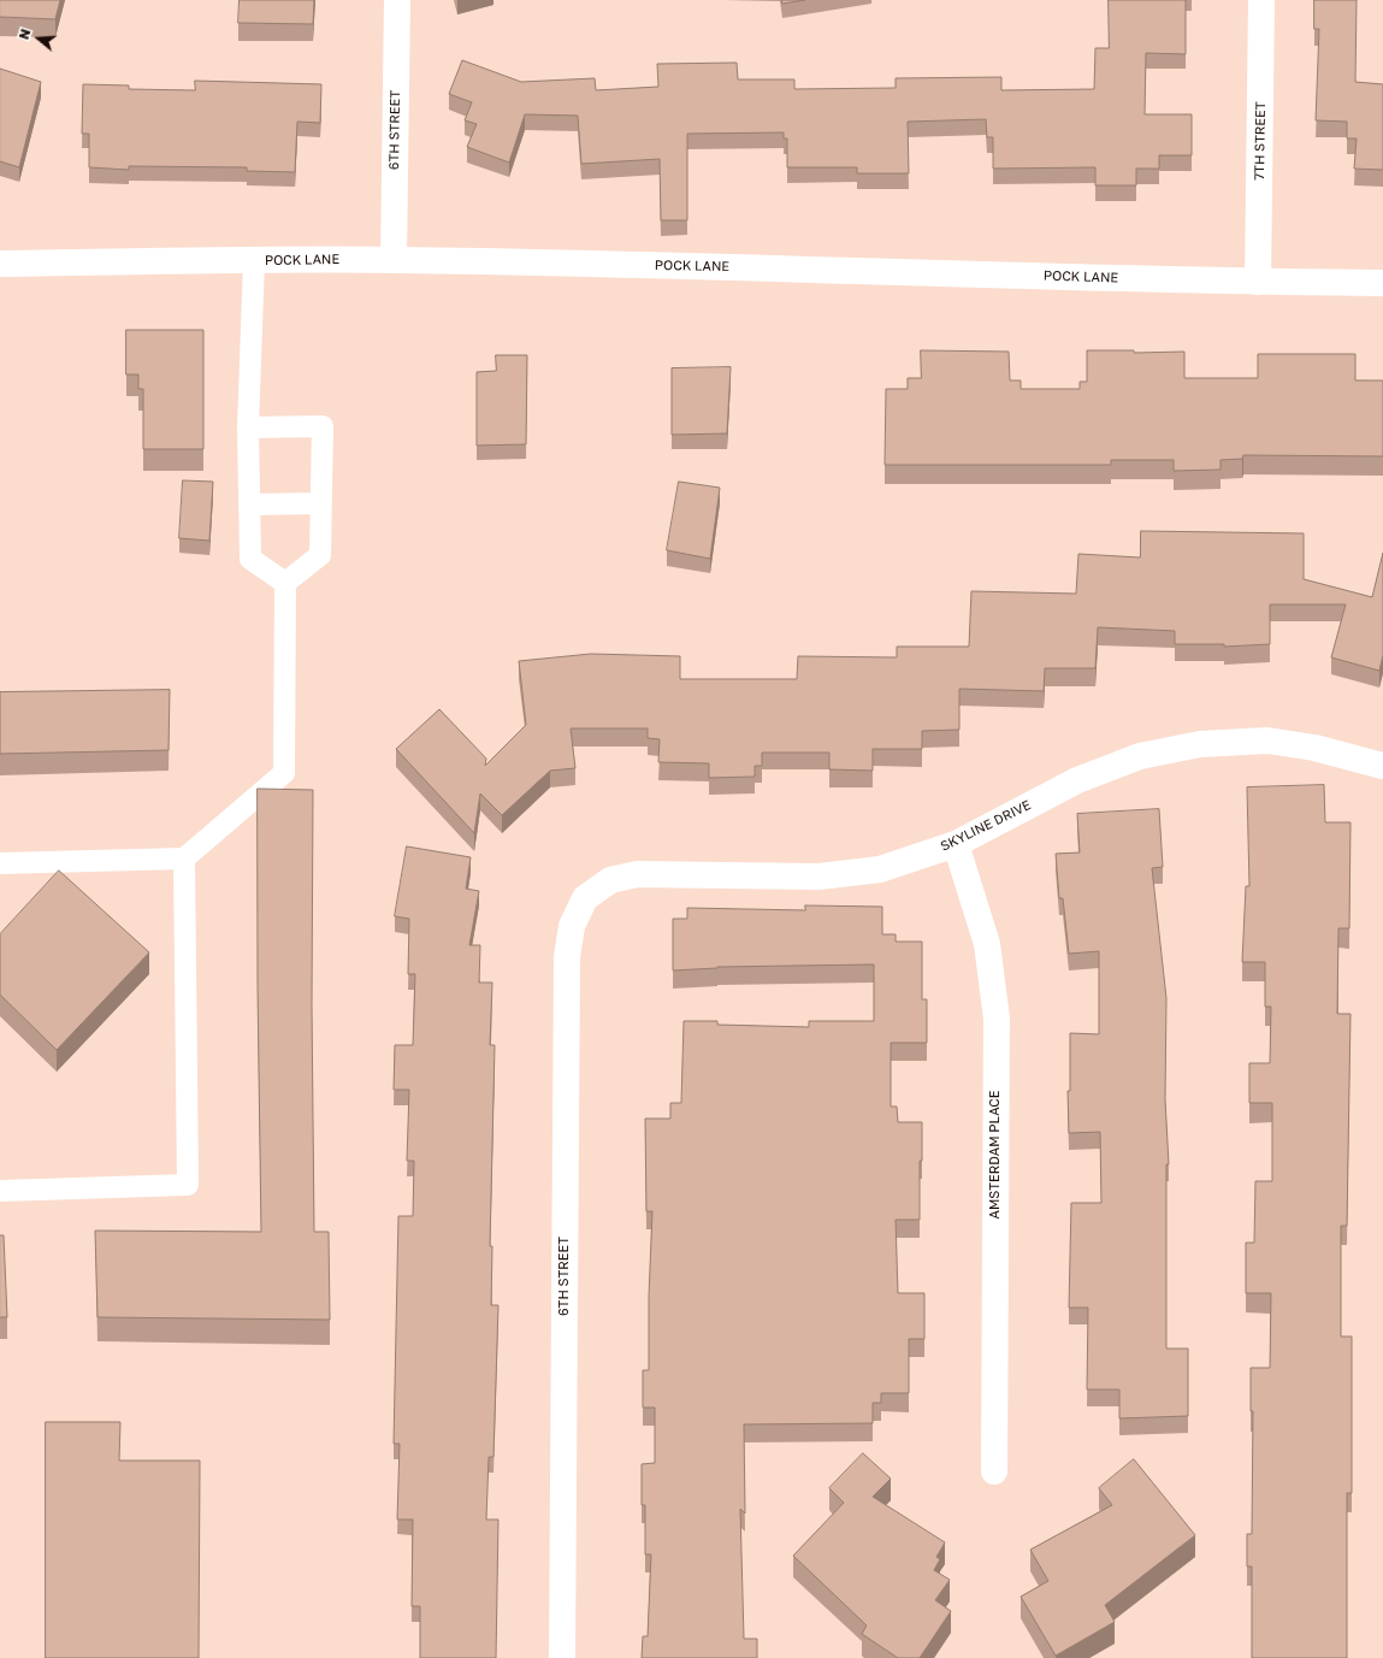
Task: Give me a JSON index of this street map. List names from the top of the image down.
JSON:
{
  "streets": {
    "street": [
      "6TH STREET",
      "7TH STREET",
      "POCK LANE",
      "SKYLINE DRIVE",
      "AMSTERDAM PLACE"
    ]
  },
  "crossings": [
    ["6TH STREET", "POCK LANE"],
    ["6TH STREET", "SKYLINE DRIVE"],
    ["7TH STREET", "POCK LANE"],
    ["SKYLINE DRIVE", "AMSTERDAM PLACE"]
  ],
  "north": "left"
}
